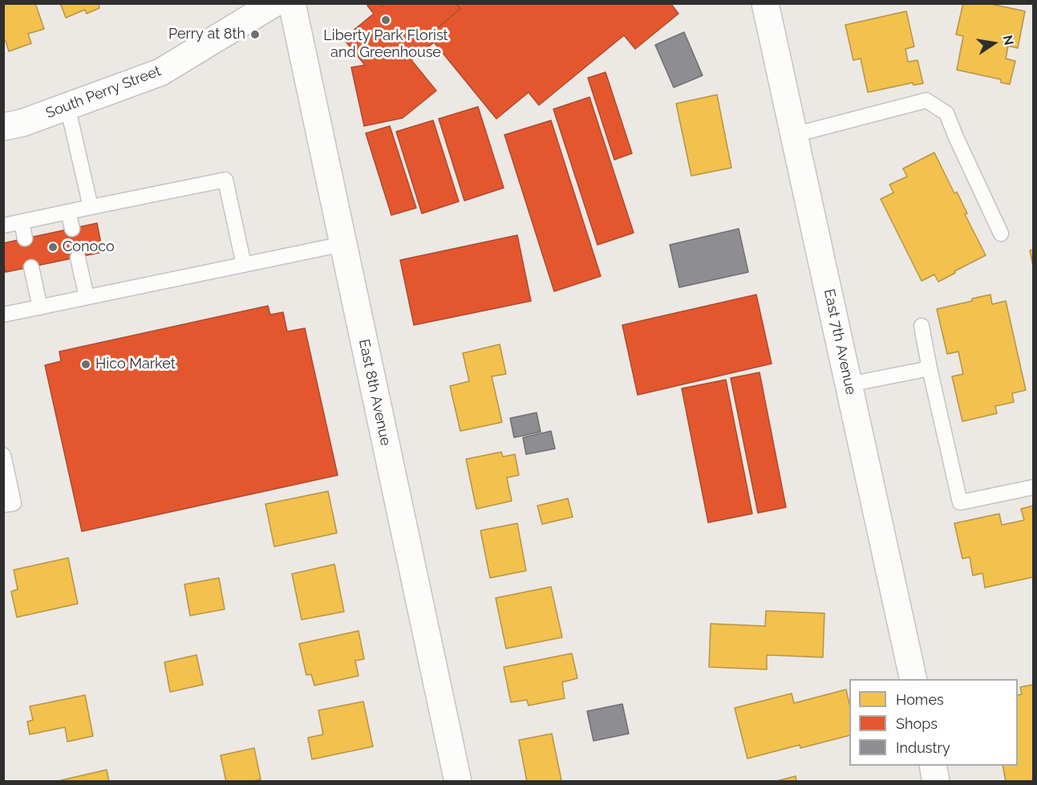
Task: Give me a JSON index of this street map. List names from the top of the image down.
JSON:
{
  "streets": {
    "street": ["South Perry Street", "East 7th Avenue", "East 8th Avenue"]
  },
  "places": [
    "Liberty Park Florist and Greenhouse",
    "Perry at 8th",
    "Conoco",
    "Hico Market"
  ],
  "legend": ["Homes", "Shops", "Industry"],
  "north": "right"
}
